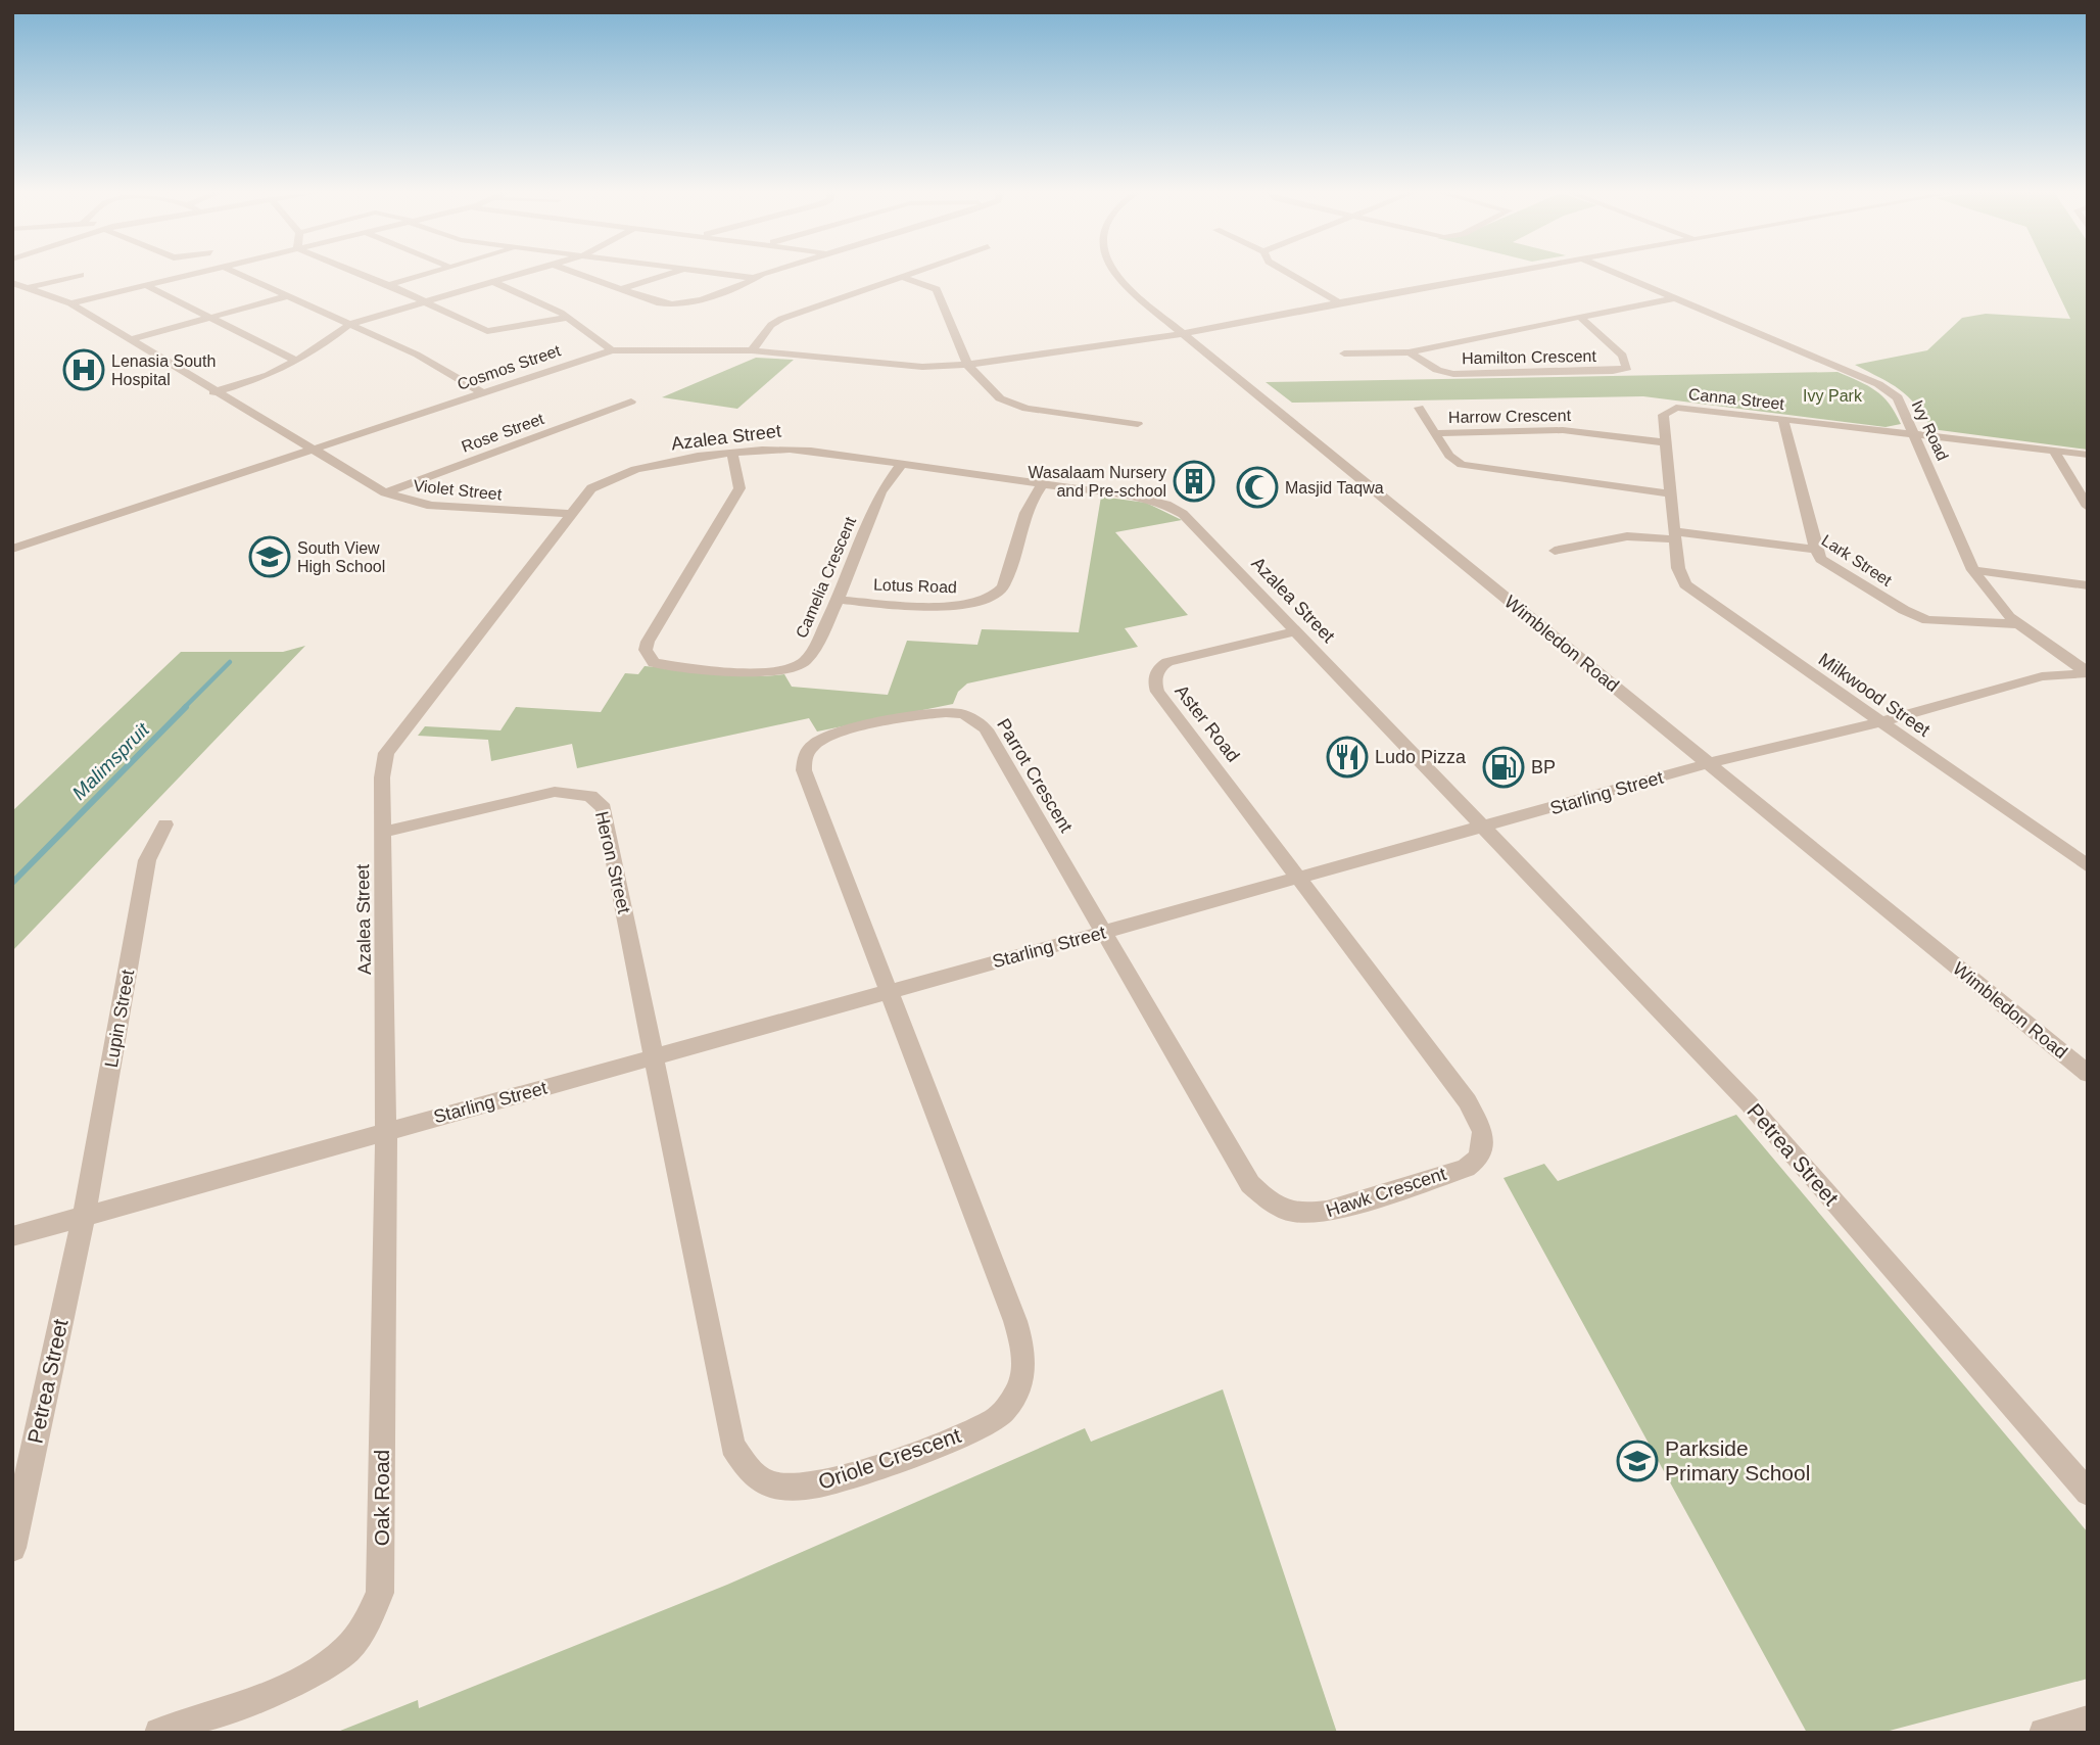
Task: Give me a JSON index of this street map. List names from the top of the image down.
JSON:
{
  "streets": {
    "street": [
      "Hamilton Crescent",
      "Cosmos Street",
      "Canna Street",
      "Harrow Crescent",
      "Ivy Road",
      "Rose Street",
      "Azalea Street",
      "Violet Street",
      "Lark Street",
      "Camelia Crescent",
      "Lotus Road",
      "Wimbledon Road",
      "Milkwood Street",
      "Aster Road",
      "Parrot Crescent",
      "Starling Street",
      "Heron Street",
      "Lupin Street",
      "Petrea Street",
      "Hawk Crescent",
      "Oriole Crescent",
      "Oak Road"
    ]
  },
  "crossings": [
    ["Hamilton Crescent", "Ivy Road"],
    ["Cosmos Street", "Violet Street"],
    ["Cosmos Street", "Wimbledon Road"],
    ["Canna Street", "Harrow Crescent"],
    ["Canna Street", "Ivy Road"],
    ["Canna Street", "Lark Street"],
    ["Canna Street", "Milkwood Street"],
    ["Ivy Road", "Lark Street"],
    ["Ivy Road", "Starling Street"],
    ["Rose Street", "Violet Street"],
    ["Azalea Street", "Violet Street"],
    ["Azalea Street", "Camelia Crescent"],
    ["Azalea Street", "Lotus Road"],
    ["Azalea Street", "Aster Road"],
    ["Azalea Street", "Starling Street"],
    ["Azalea Street", "Heron Street"],
    ["Azalea Street", "Petrea Street"],
    ["Azalea Street", "Oak Road"],
    ["Lark Street", "Milkwood Street"],
    ["Camelia Crescent", "Lotus Road"],
    ["Wimbledon Road", "Starling Street"],
    ["Milkwood Street", "Starling Street"],
    ["Aster Road", "Starling Street"],
    ["Aster Road", "Hawk Crescent"],
    ["Parrot Crescent", "Starling Street"],
    ["Parrot Crescent", "Hawk Crescent"],
    ["Parrot Crescent", "Oriole Crescent"],
    ["Starling Street", "Heron Street"],
    ["Starling Street", "Lupin Street"],
    ["Starling Street", "Petrea Street"],
    ["Starling Street", "Hawk Crescent"],
    ["Starling Street", "Oriole Crescent"],
    ["Starling Street", "Oak Road"],
    ["Heron Street", "Oriole Crescent"],
    ["Lupin Street", "Petrea Street"]
  ],
  "water": ["Malimspruit"],
  "parks": ["Ivy Park"],
  "places": {
    "hospital": ["Lenasia South Hospital"],
    "building": ["Wasalaam Nursery and Pre-school"],
    "mosque": ["Masjid Taqwa"],
    "school or university": ["South View High School", "Parkside Primary School"],
    "restaurant": ["Ludo Pizza"],
    "fuel station": ["BP"]
  }
}
